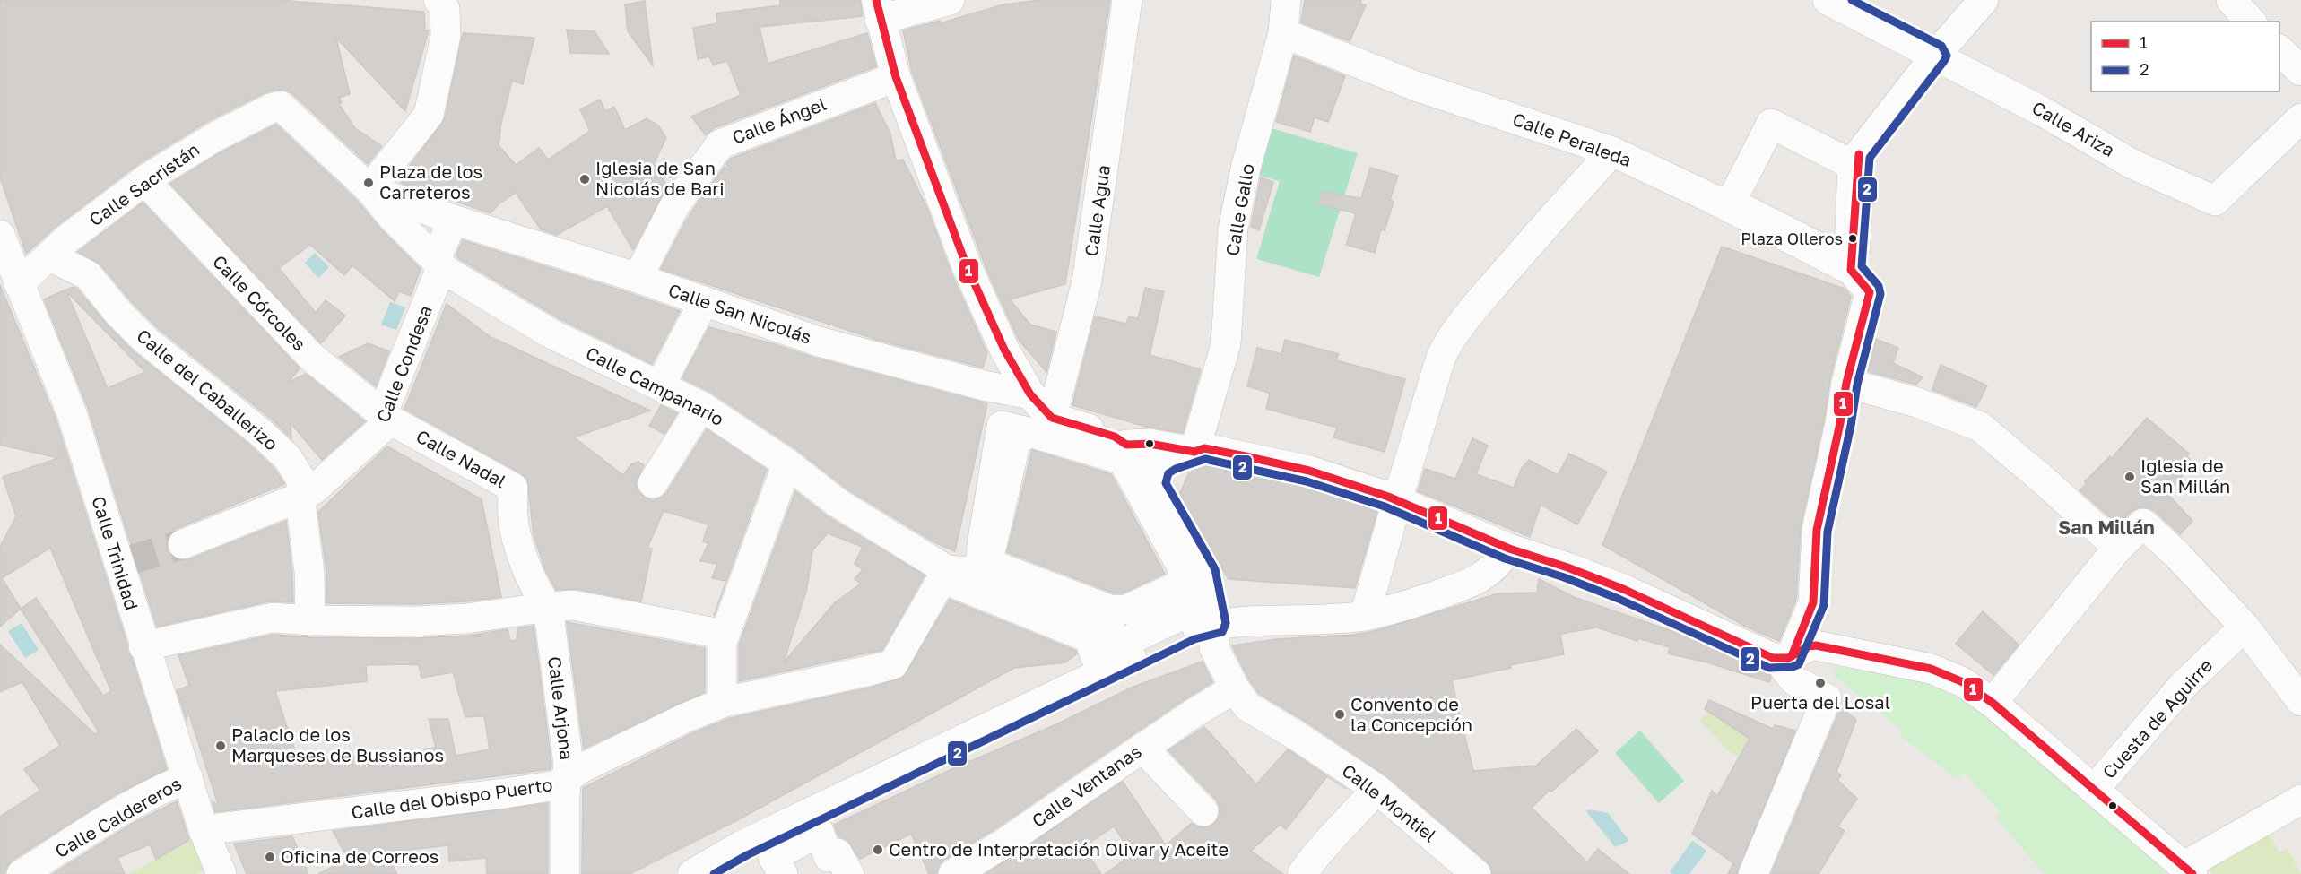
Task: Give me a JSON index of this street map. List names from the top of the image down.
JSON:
{
  "streets": {
    "street": [
      "Calle Ángel",
      "Calle Ariza",
      "Calle Peraleda",
      "Calle Sacristán",
      "Calle Gallo",
      "Calle Agua",
      "Calle Córcoles",
      "Calle San Nicolás",
      "Calle Condesa",
      "Calle Campanario",
      "Calle del Caballerizo",
      "Calle Nadal",
      "Calle Trinidad",
      "Calle Arjona",
      "Cuesta de Aguirre",
      "Calle Ventanas",
      "Calle del Obispo Puerto",
      "Calle Montiel",
      "Calle Caldereros"
    ]
  },
  "crossings": [
    ["Calle Ángel", "Calle San Nicolás"],
    ["Calle Peraleda", "Calle Gallo"],
    ["Calle Sacristán", "Calle Córcoles"],
    ["Calle Sacristán", "Calle del Caballerizo"],
    ["Calle Sacristán", "Calle Trinidad"],
    ["Calle Córcoles", "Calle Condesa"],
    ["Calle Córcoles", "Calle Nadal"],
    ["Calle Condesa", "Calle Campanario"],
    ["Calle Condesa", "Calle del Caballerizo"],
    ["Calle Condesa", "Calle Nadal"],
    ["Calle Campanario", "Calle del Obispo Puerto"],
    ["Calle Nadal", "Calle Arjona"],
    ["Calle Trinidad", "Calle del Obispo Puerto"],
    ["Calle Trinidad", "Calle Caldereros"],
    ["Calle Arjona", "Calle del Obispo Puerto"],
    ["Calle Ventanas", "Calle Montiel"]
  ],
  "districts": ["San Millán"],
  "places": [
    "Iglesia de San Nicolás de Bari",
    "Plaza de los Carreteros",
    "Plaza Olleros",
    "Iglesia de San Millán",
    "Puerta del Losal",
    "Convento de la Concepción",
    "Palacio de los Marqueses de Bussianos",
    "Centro de Interpretación Olivar y Aceite",
    "Oficina de Correos"
  ],
  "lines": ["transit line 1", "transit line 2"],
  "legend": ["1", "2"]
}
